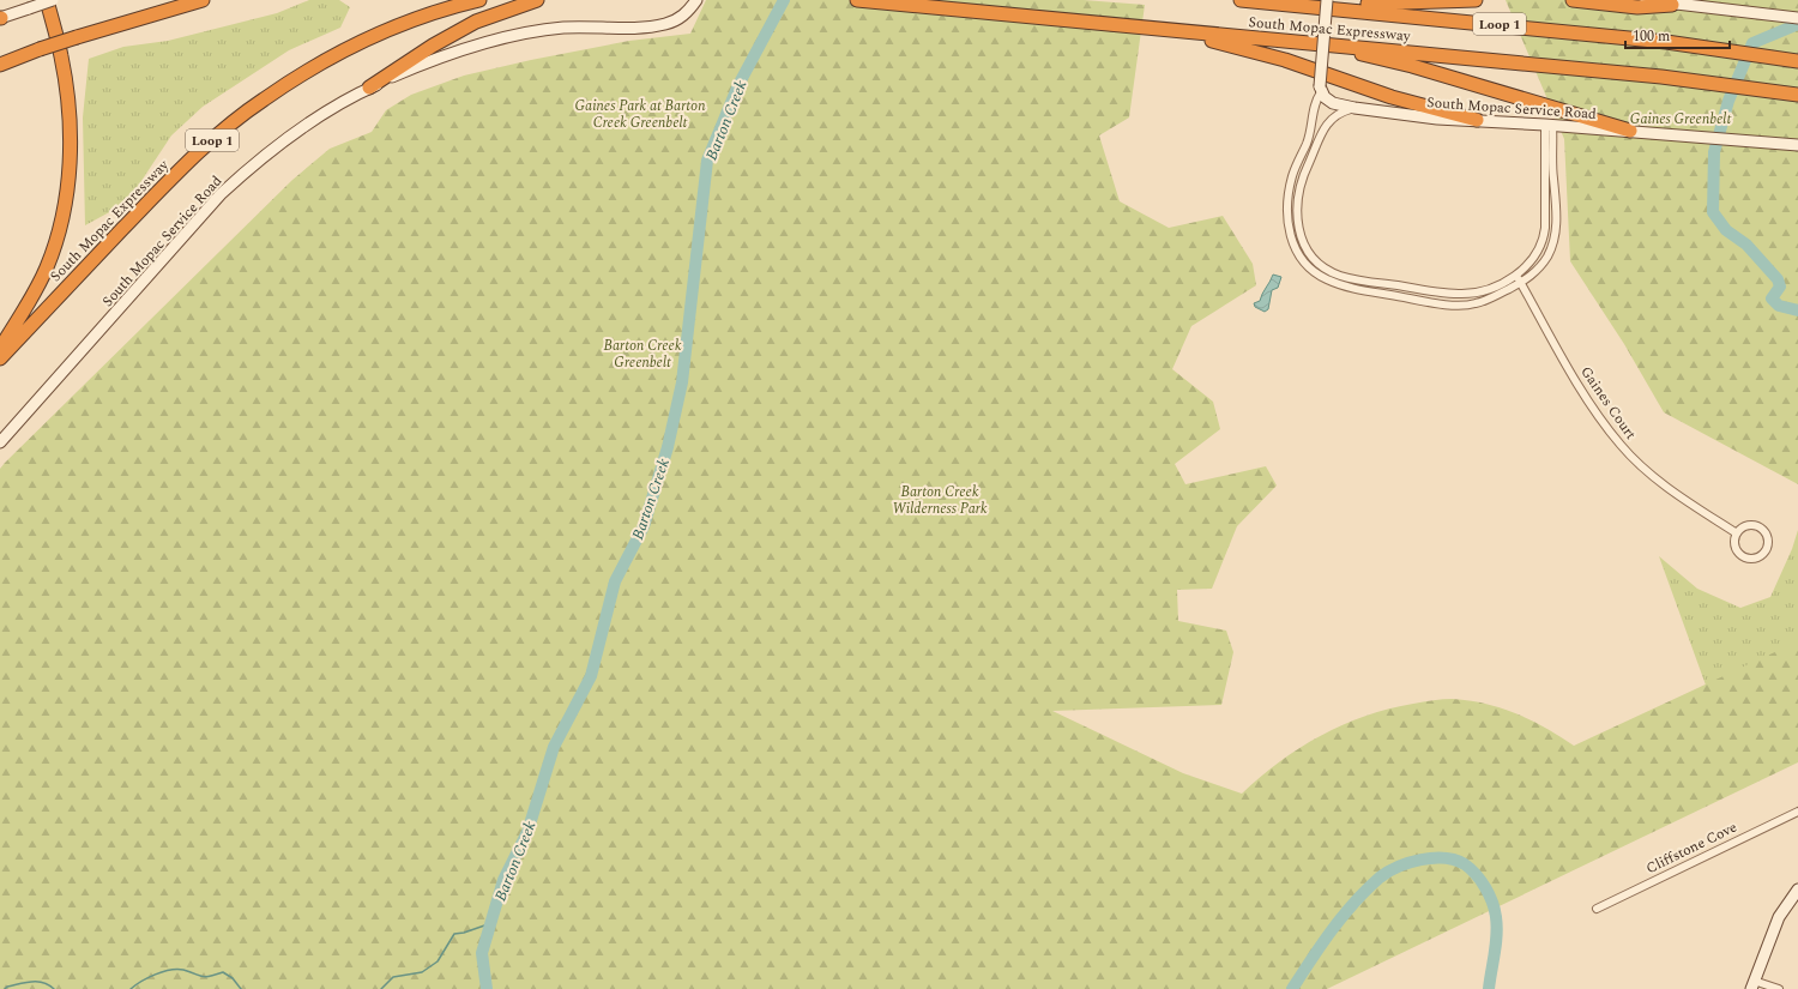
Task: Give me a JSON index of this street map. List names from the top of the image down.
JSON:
{
  "streets": {
    "highway": ["Loop 1", "South Mopac Expressway"],
    "main road": ["South Mopac Service Road"],
    "street": ["Gaines Court", "Cliffstone Cove"]
  },
  "water": ["Barton Creek"],
  "parks": [
    "Gaines Park at Barton Creek Greenbelt",
    "Gaines Greenbelt",
    "Barton Creek Greenbelt",
    "Barton Creek Wilderness Park"
  ],
  "scale_bar": "100 m"
}
